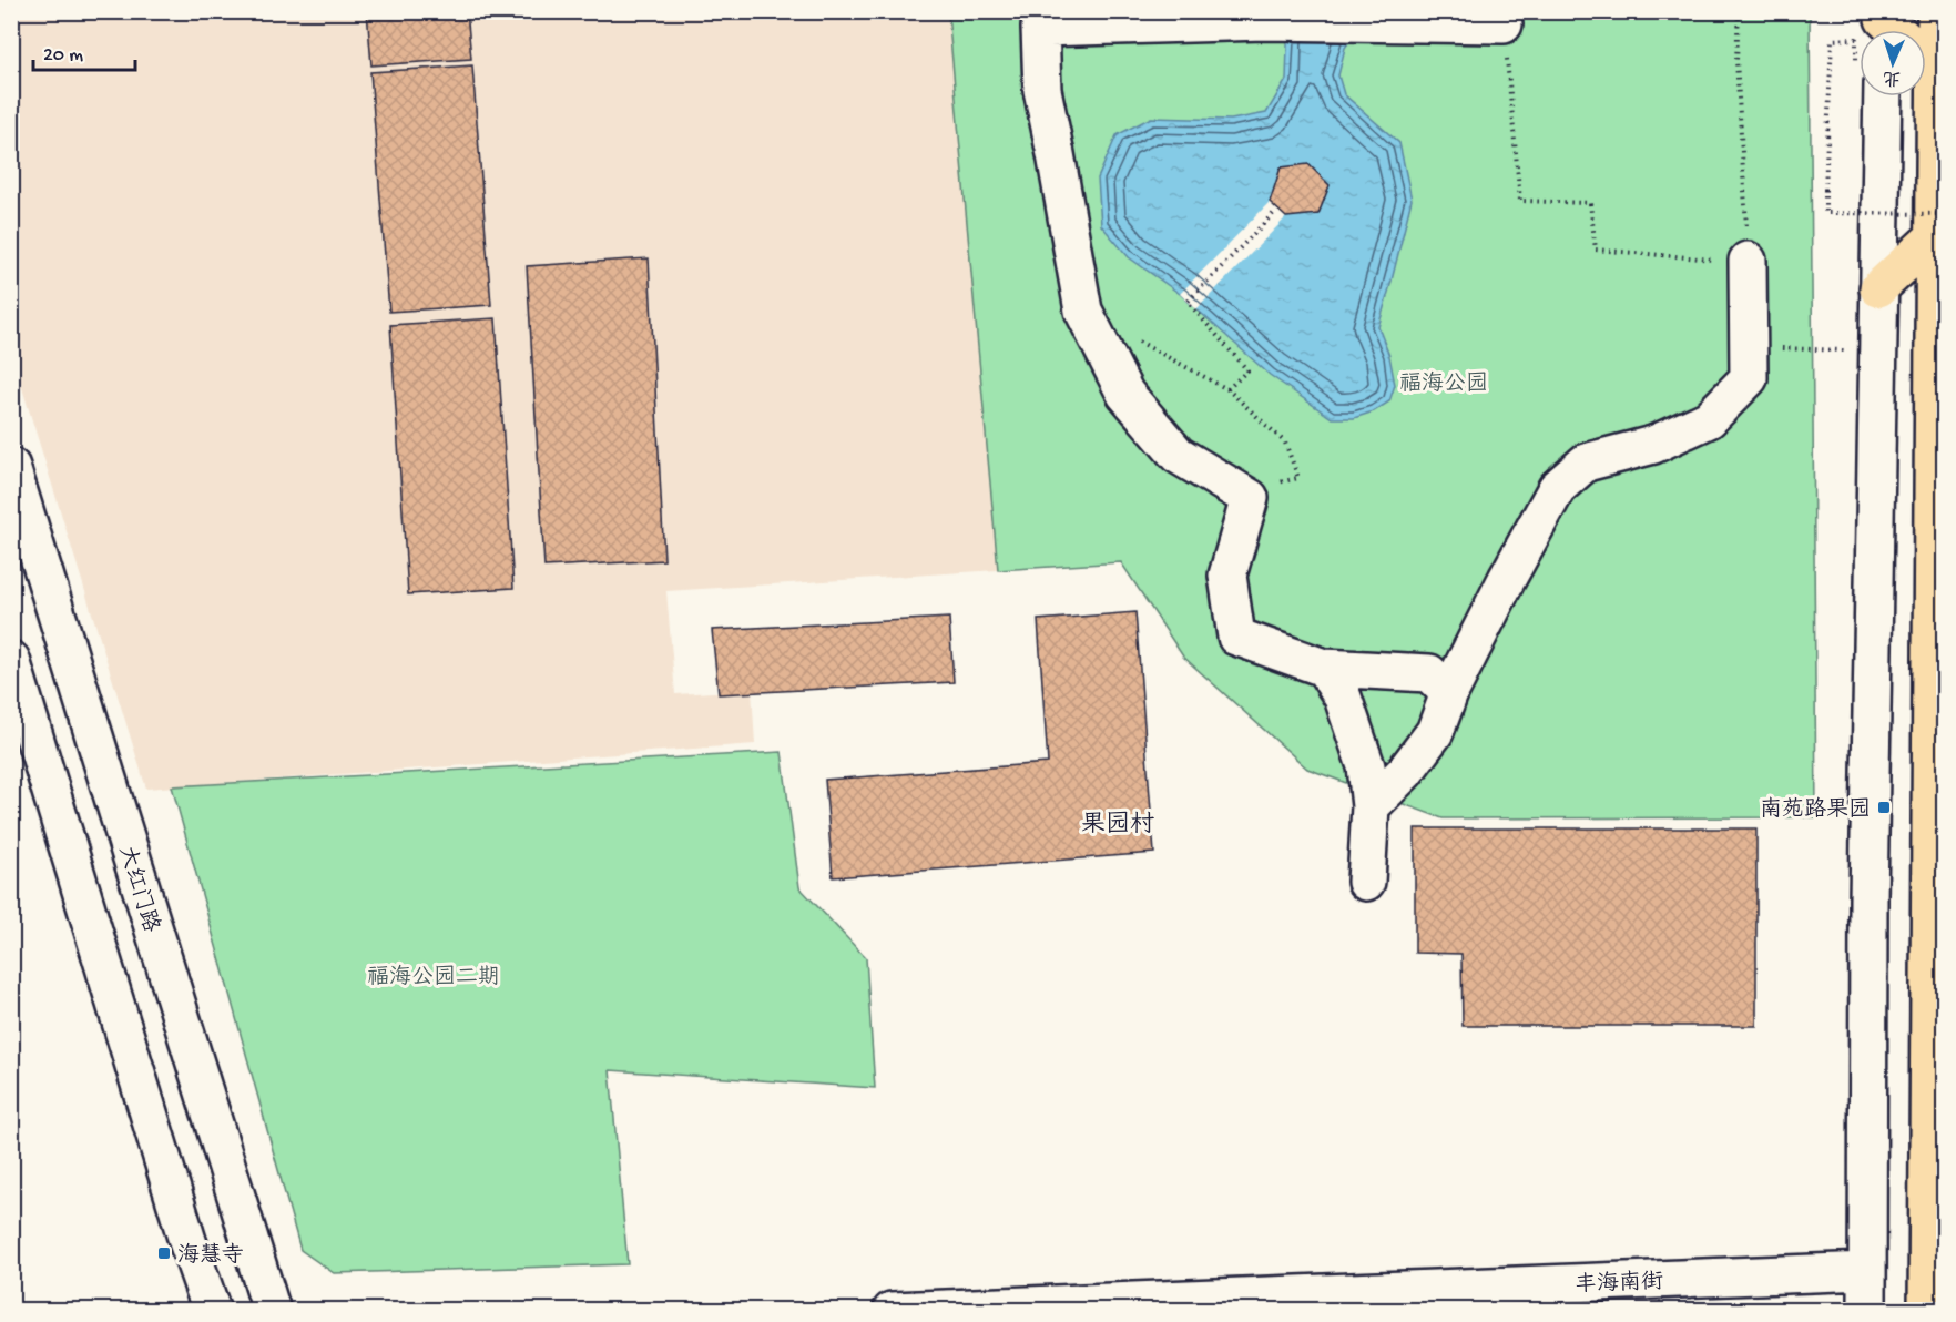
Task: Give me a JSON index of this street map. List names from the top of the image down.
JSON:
{
  "streets": {
    "street": ["大红门路", "丰海南街"]
  },
  "districts": ["果园村"],
  "parks": ["福海公园", "福海公园二期"],
  "places": {
    "transit": ["南苑路果园", "海慧寺"]
  },
  "scale_bar": "20 m",
  "north": "bottom"
}
